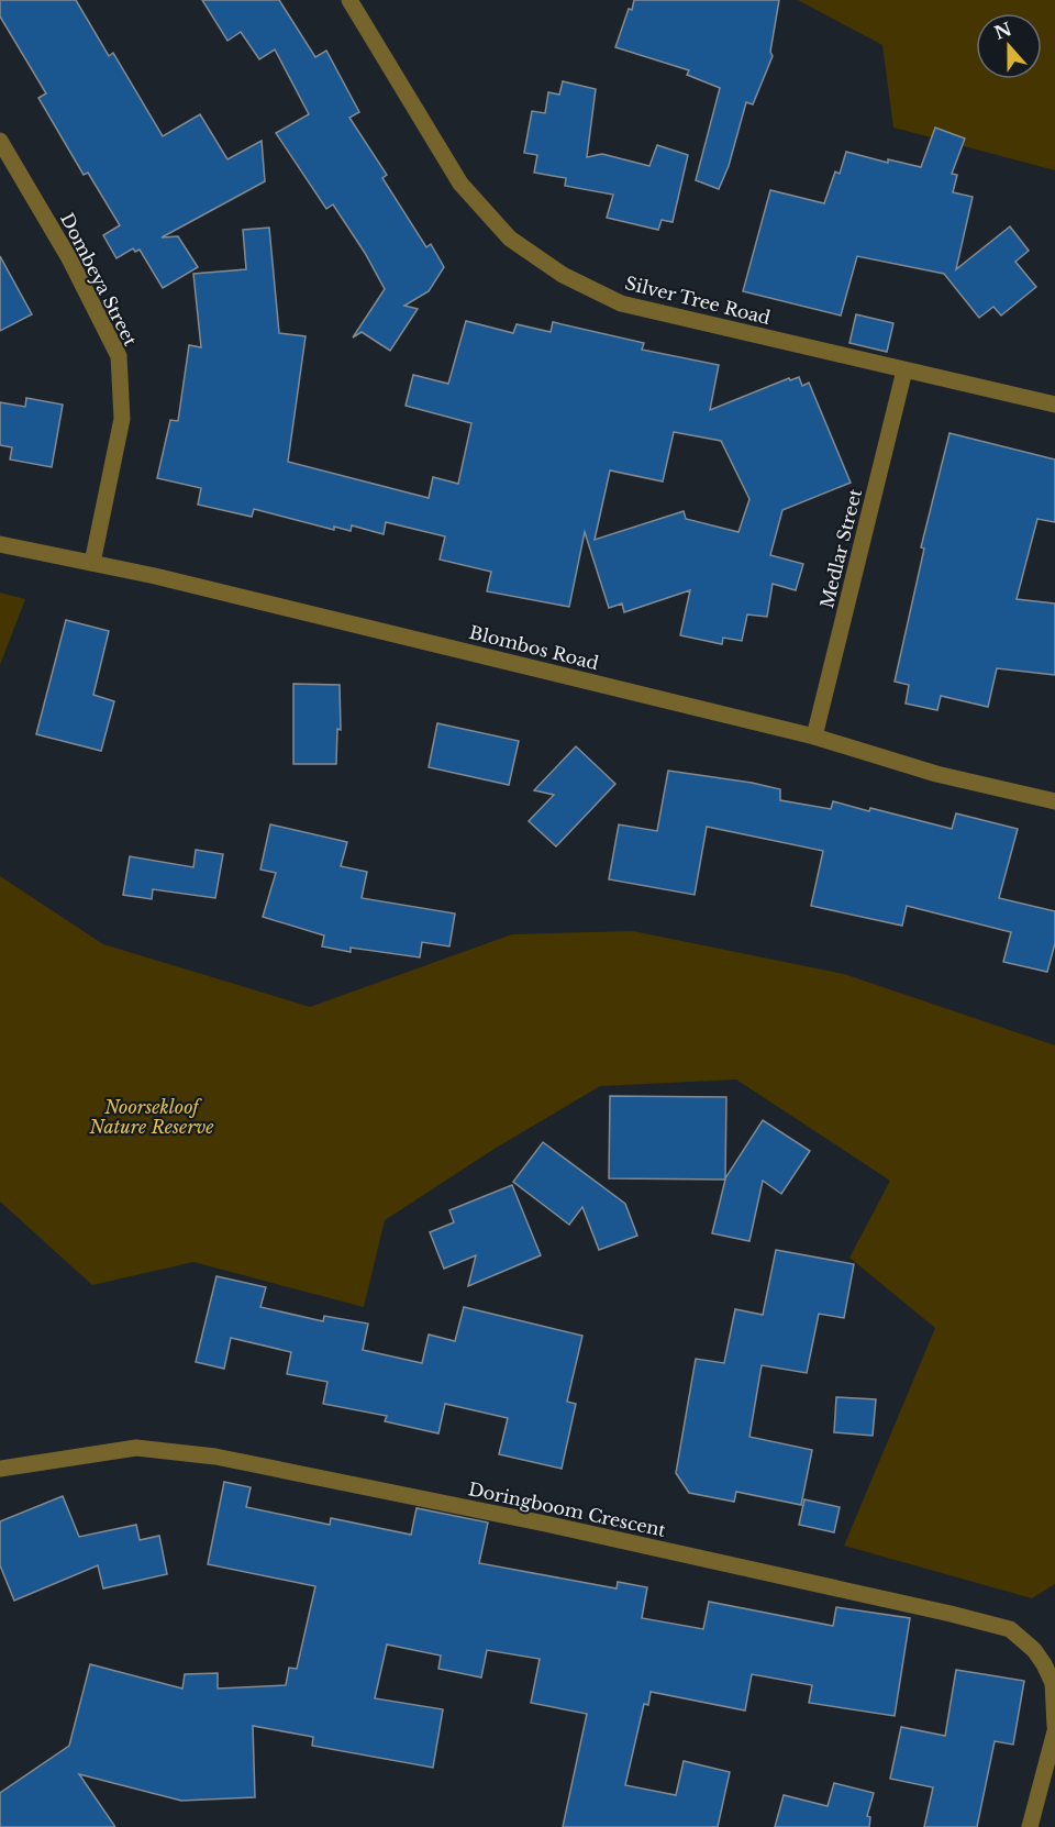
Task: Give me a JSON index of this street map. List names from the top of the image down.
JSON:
{
  "streets": {
    "street": [
      "Dombeya Street",
      "Silver Tree Road",
      "Medlar Street",
      "Blombos Road",
      "Doringboom Crescent"
    ]
  },
  "crossings": [
    ["Dombeya Street", "Blombos Road"],
    ["Silver Tree Road", "Medlar Street"],
    ["Medlar Street", "Blombos Road"]
  ],
  "parks": ["Noorsekloof Nature Reserve"],
  "north": "top"
}
